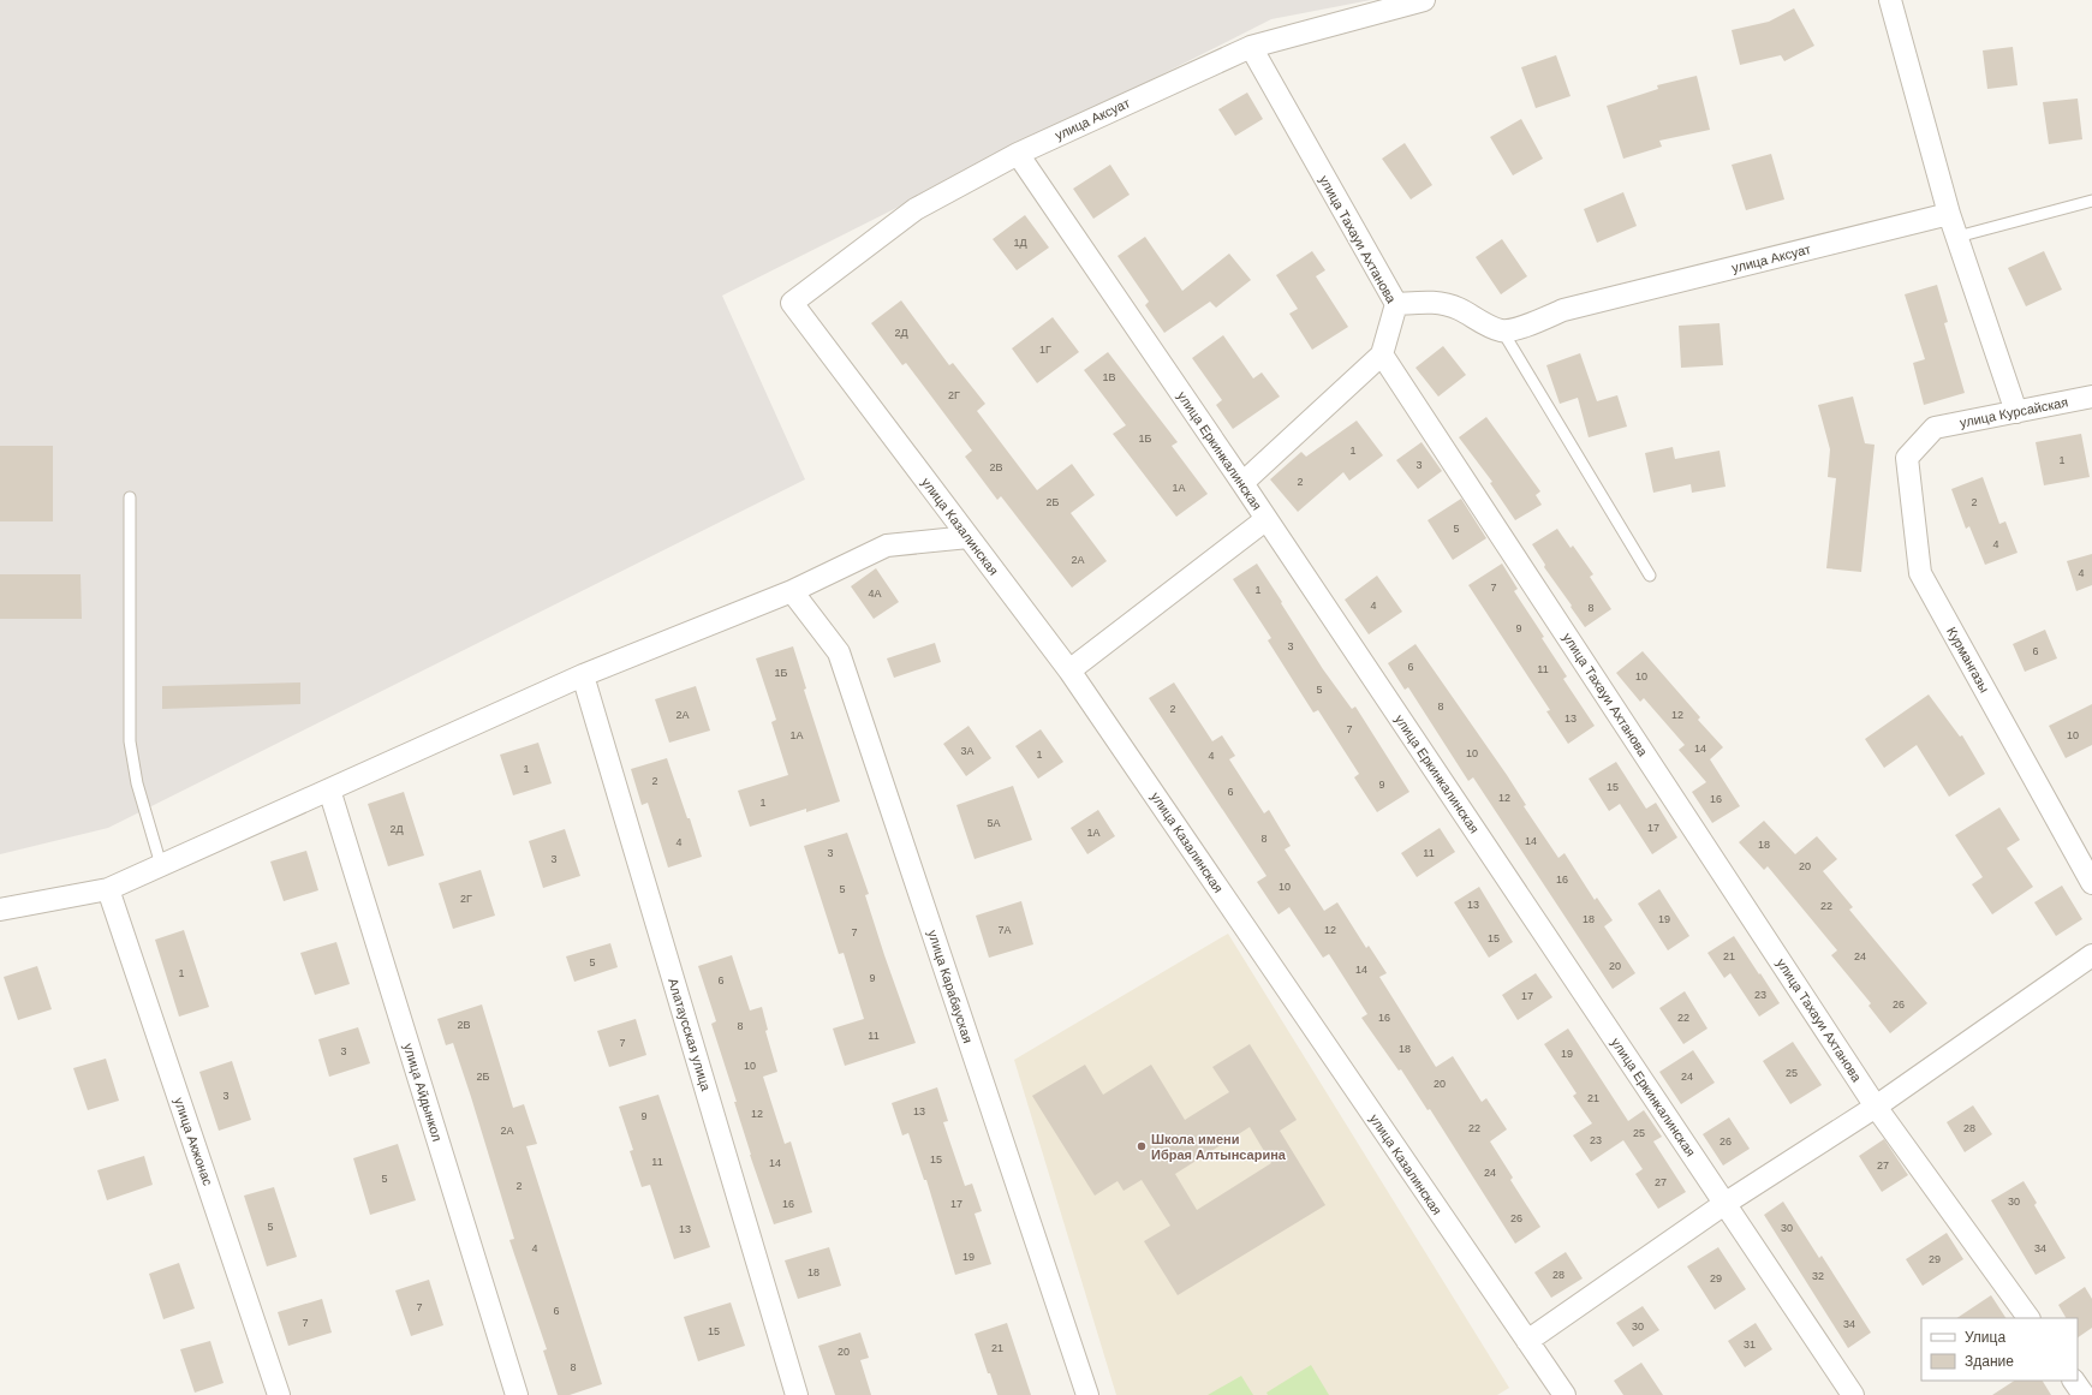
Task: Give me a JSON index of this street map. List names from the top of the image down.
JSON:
{
  "streets": {
    "street": [
      "улица Аксуат",
      "улица Тахауи Ахтанова",
      "улица Курсайская",
      "улица Еркинкалинская",
      "улица Казалинская",
      "Курмангазы",
      "улица Карабауская",
      "Алатаусская улица",
      "улица Айдынкол",
      "улица Акжонас"
    ]
  },
  "crossings": [
    ["улица Аксуат", "улица Тахауи Ахтанова"],
    ["улица Аксуат", "улица Еркинкалинская"],
    ["улица Аксуат", "улица Казалинская"],
    ["улица Курсайская", "Курмангазы"]
  ],
  "places": ["Школа имени Ибрая Алтынсарина"],
  "house_numbers": [
    "1Д",
    "2Д",
    "1Г",
    "1В",
    "2Г",
    "1Б",
    "1",
    "1",
    "3",
    "2В",
    "2",
    "1А",
    "2Б",
    "2",
    "5",
    "4",
    "2А",
    "4",
    "7",
    "1",
    "4А",
    "4",
    "8",
    "9",
    "3",
    "6",
    "6",
    "11",
    "1Б",
    "10",
    "5",
    "8",
    "2",
    "2А",
    "12",
    "13",
    "7",
    "1А",
    "10",
    "14",
    "3А",
    "10",
    "1",
    "4",
    "1",
    "2",
    "9",
    "15",
    "6",
    "12",
    "16",
    "1",
    "5А",
    "17",
    "2Д",
    "1А",
    "8",
    "14",
    "4",
    "18",
    "3",
    "11",
    "3",
    "20",
    "16",
    "10",
    "5",
    "2Г",
    "13",
    "22",
    "18",
    "19",
    "7А",
    "12",
    "7",
    "15",
    "21",
    "24",
    "5",
    "20",
    "14",
    "1",
    "9",
    "6",
    "23",
    "17",
    "26",
    "16",
    "22",
    "2В",
    "8",
    "11",
    "7",
    "18",
    "3",
    "19",
    "10",
    "25",
    "2Б",
    "24",
    "20",
    "3",
    "21",
    "13",
    "12",
    "9",
    "22",
    "28",
    "2А",
    "25",
    "23",
    "26",
    "15",
    "11",
    "14",
    "27",
    "24",
    "5",
    "27",
    "2",
    "30",
    "16",
    "17",
    "26",
    "5",
    "30",
    "13",
    "4",
    "34",
    "19",
    "29",
    "18",
    "28",
    "32",
    "29",
    "7",
    "6",
    "7",
    "34",
    "30",
    "15",
    "31",
    "21",
    "20",
    "8"
  ],
  "legend": ["Улица", "Здание"]
}
